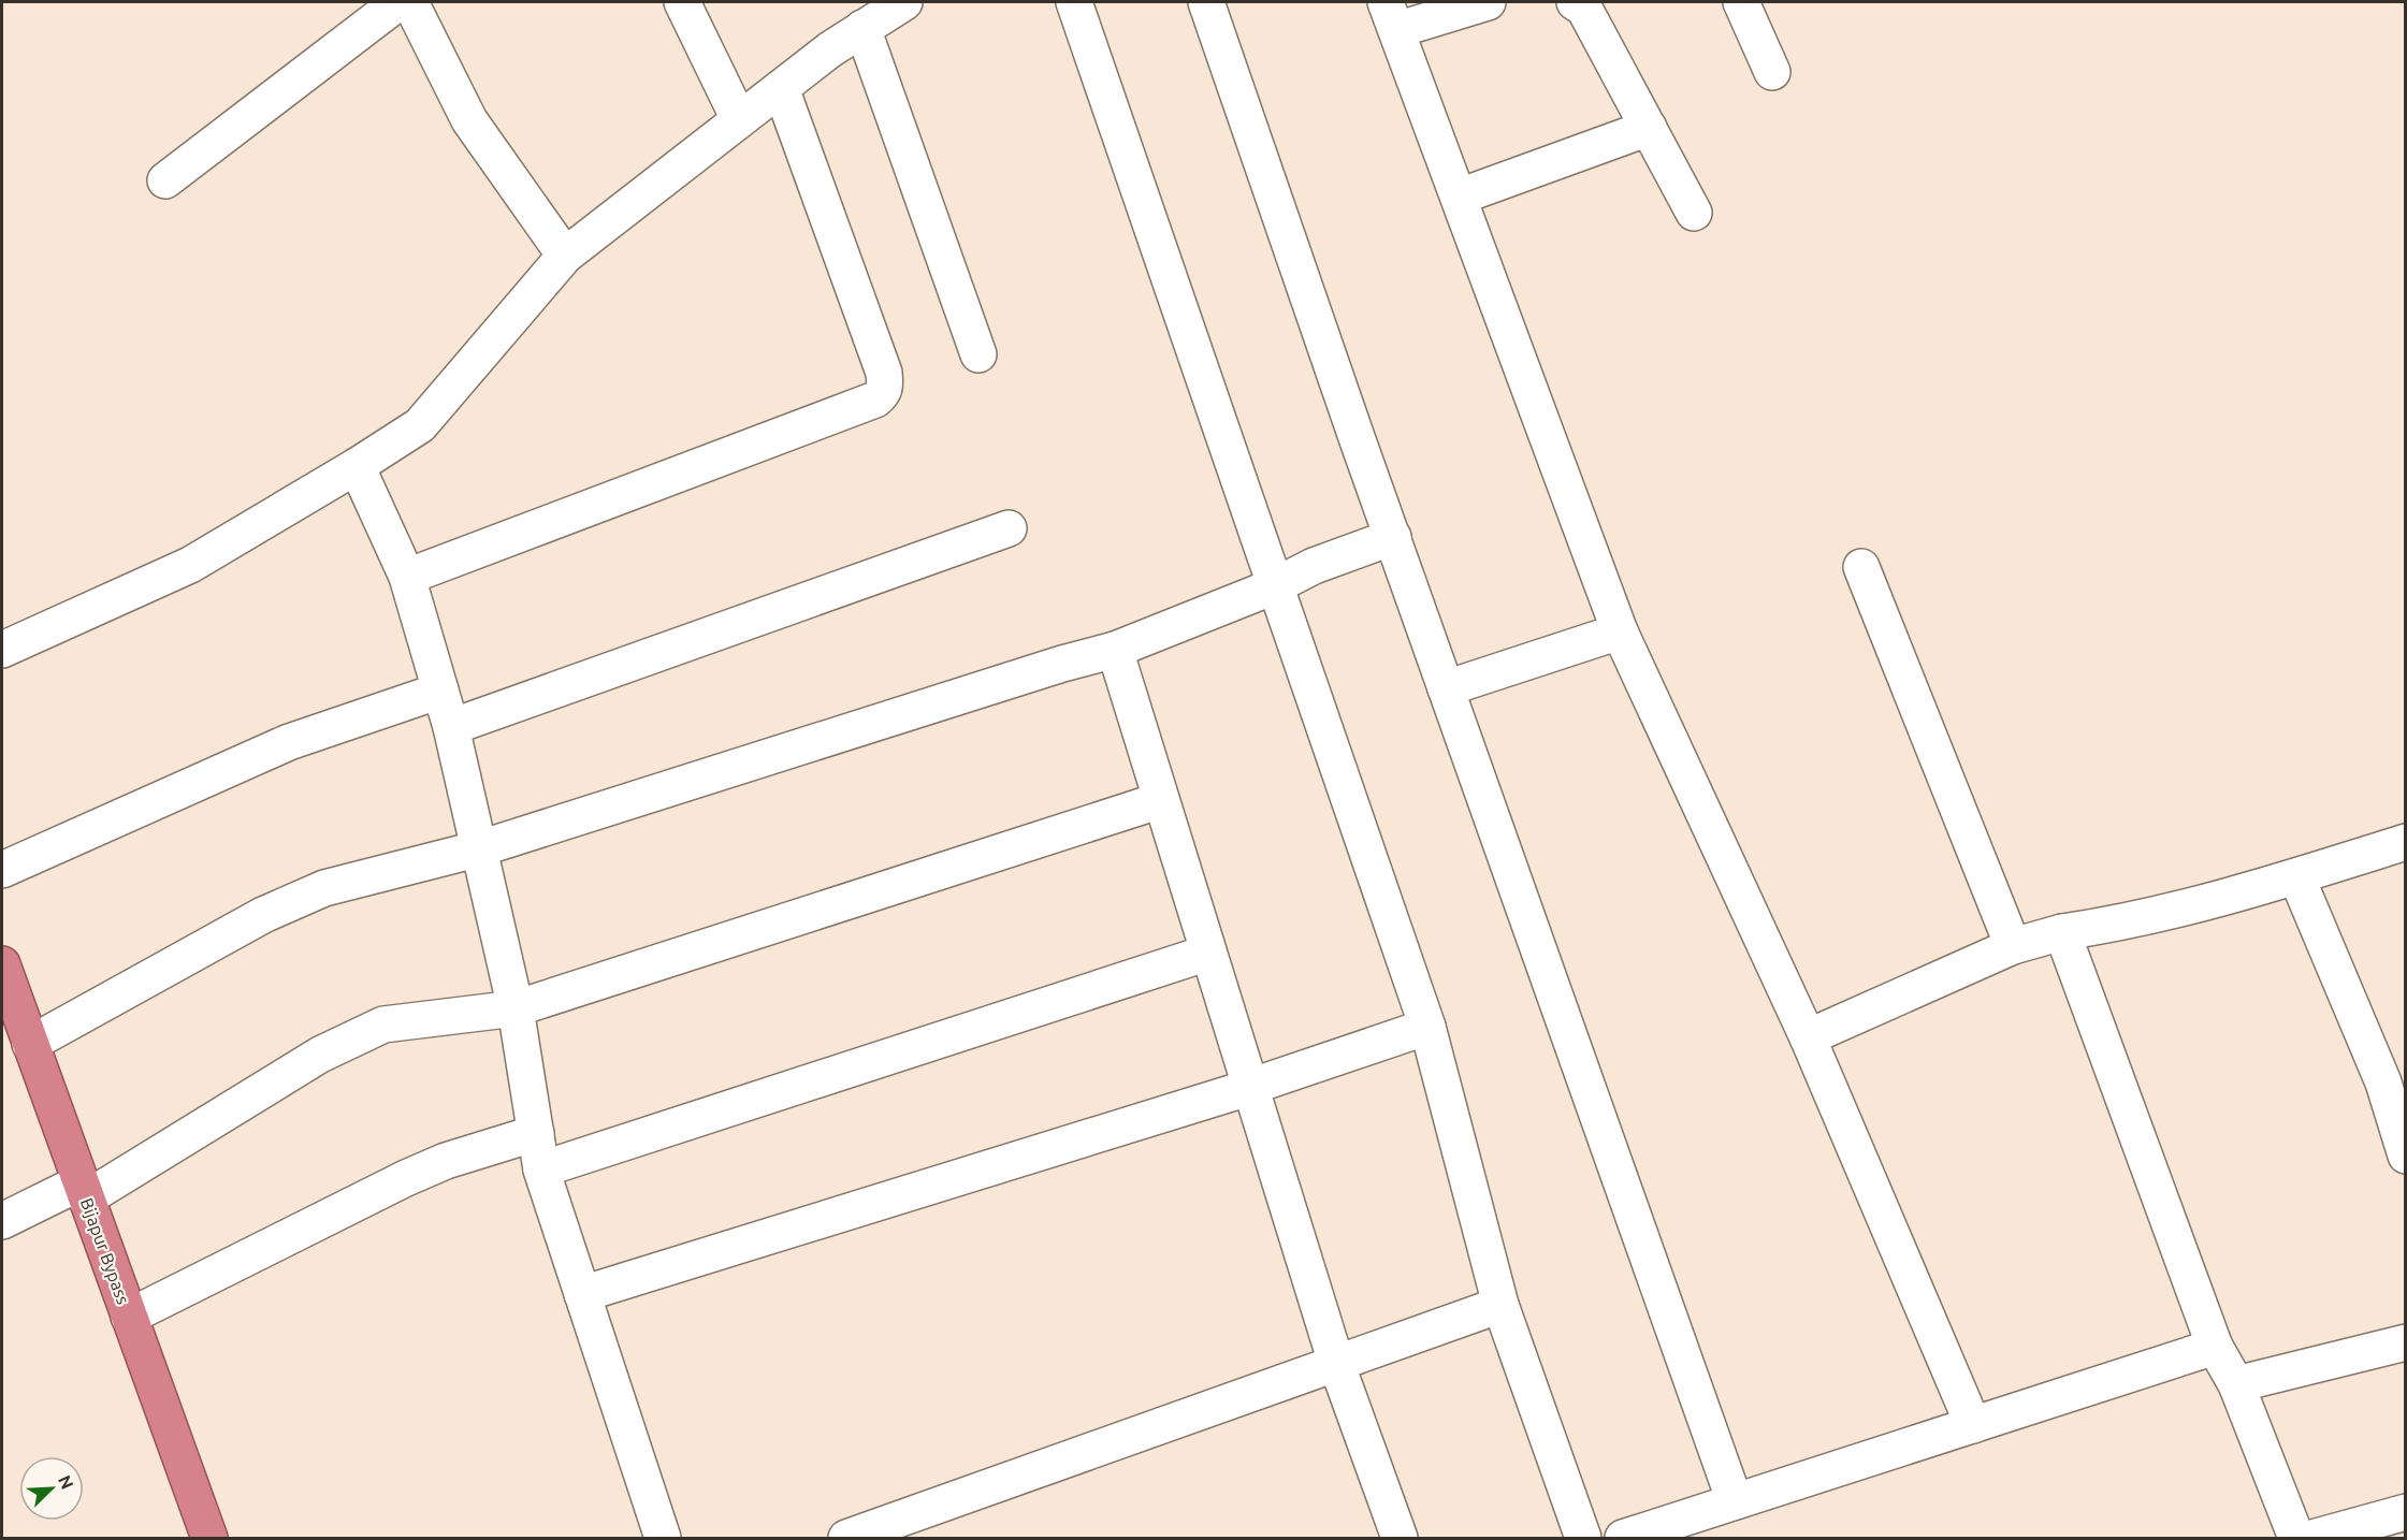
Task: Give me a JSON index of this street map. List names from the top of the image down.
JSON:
{
  "streets": {
    "highway": ["Bijapur Bypass"]
  },
  "north": "top right"
}
